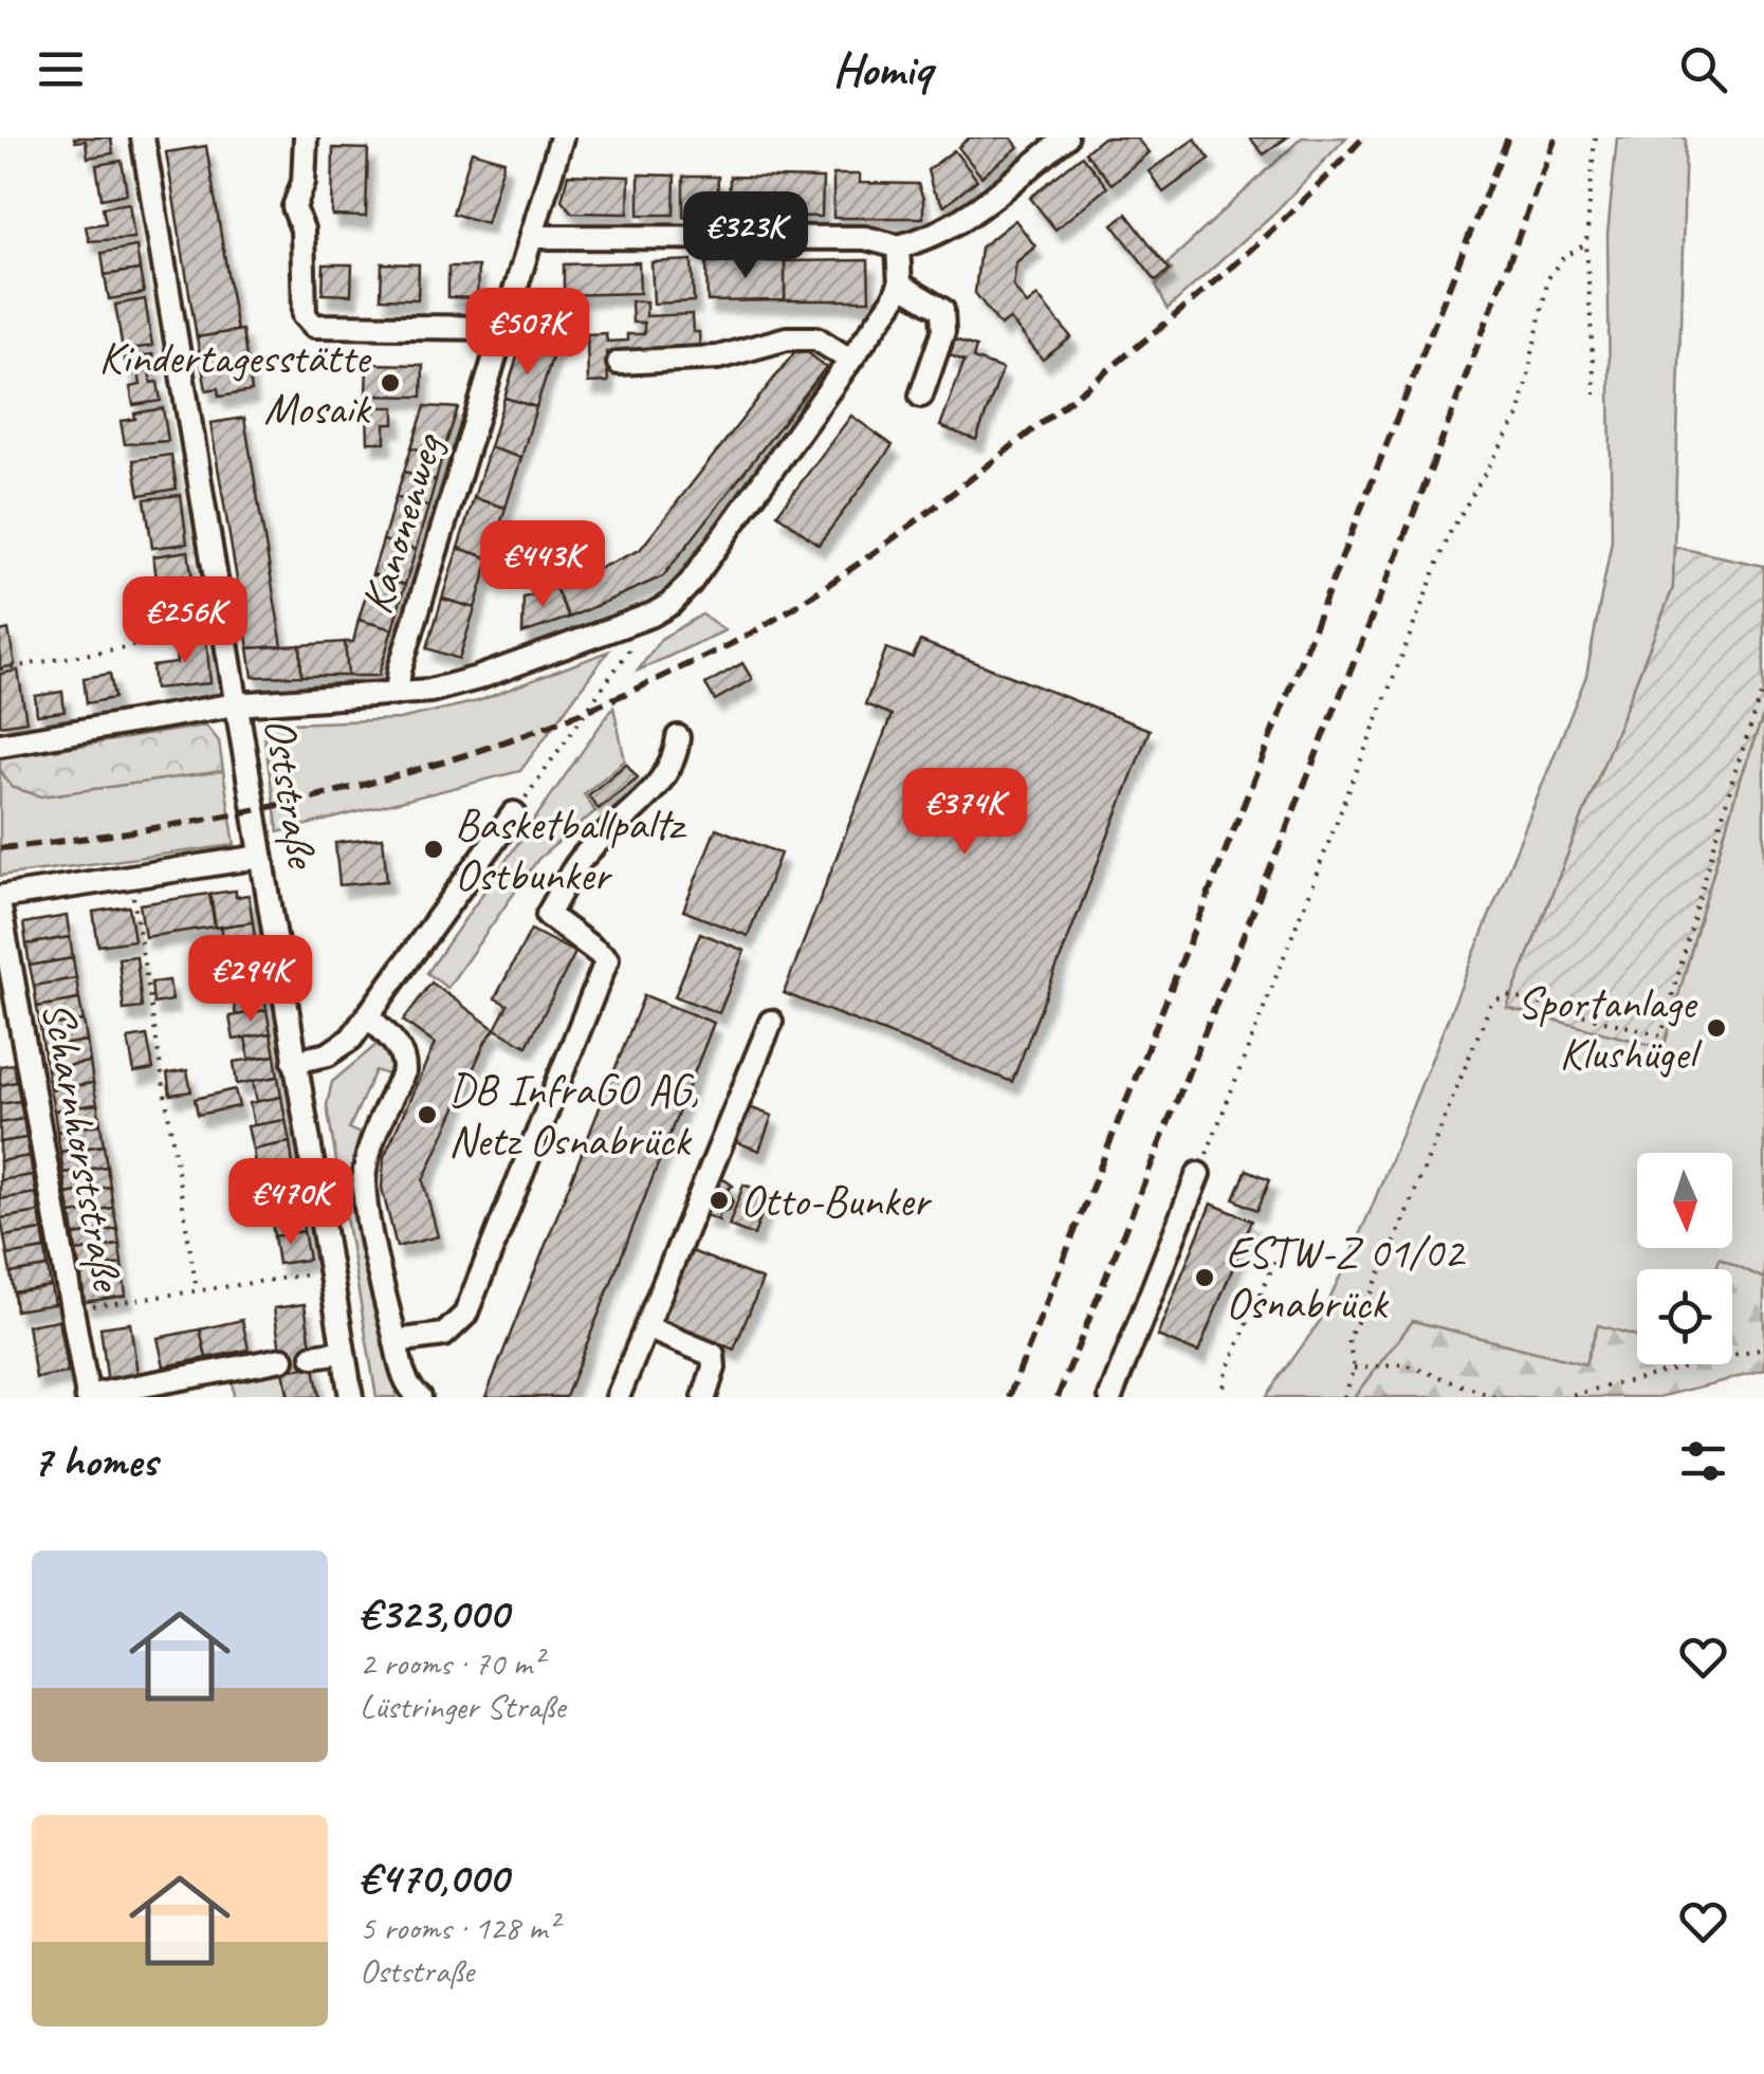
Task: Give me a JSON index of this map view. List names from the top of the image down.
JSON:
{
  "streets": {
    "street": ["Kanonenweg", "Oststraße", "Scharnhorststraße"]
  },
  "places": [
    "Kindertagesstätte Mosaik",
    "Basketballpaltz Ostbunker",
    "Sportanlage Klushügel",
    "DB InfraGO AG, Netz Osnabrück",
    "Otto-Bunker",
    "ESTW-Z 01/02 Osnabrück"
  ],
  "north": "bottom",
  "page": {
    "header": "Homiq",
    "price": [
      "€323K",
      "€507K",
      "€443K",
      "€256K",
      "€374K",
      "€294K",
      "€470K"
    ],
    "heading": "7 homes",
    "list": [
      {
        "name": "€323,000",
        "note": "2 rooms · 70 m² · Lüstringer Straße"
      },
      {
        "name": "€470,000",
        "note": "5 rooms · 128 m² · Oststraße"
      }
    ]
  }
}
